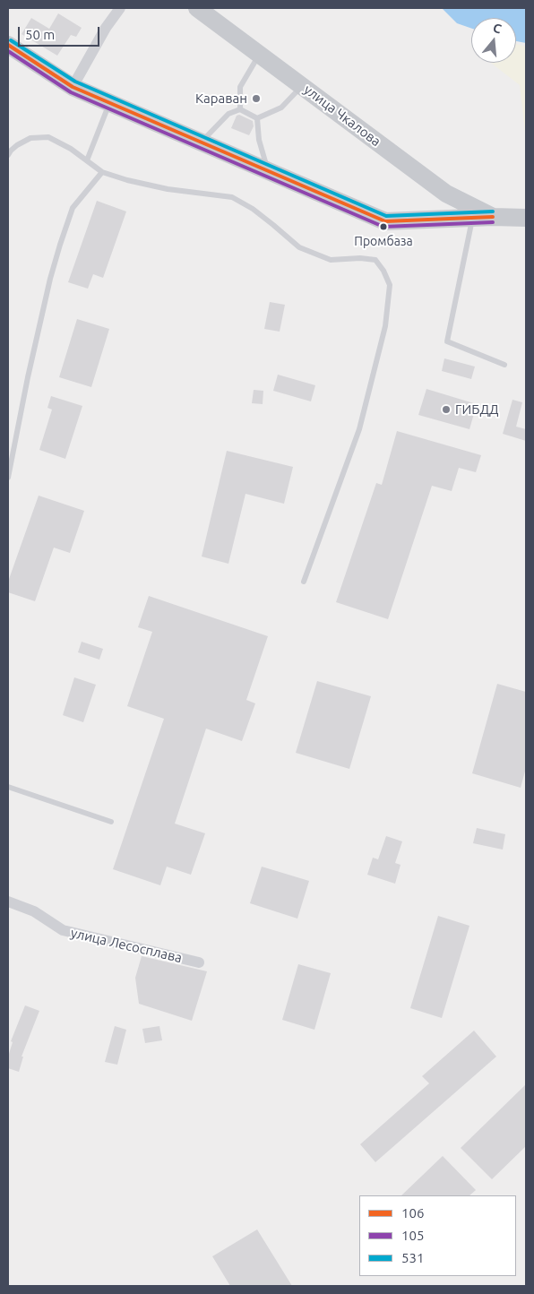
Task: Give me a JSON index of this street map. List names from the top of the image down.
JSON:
{
  "streets": {
    "main road": ["улица Чкалова"],
    "street": ["улица Лесосплава"]
  },
  "places": ["Караван", "Промбаза", "ГИБДД"],
  "lines": ["transit line 531", "transit line 106", "transit line 105"],
  "legend": ["106", "105", "531"],
  "scale_bar": "50 m",
  "north": "top"
}
